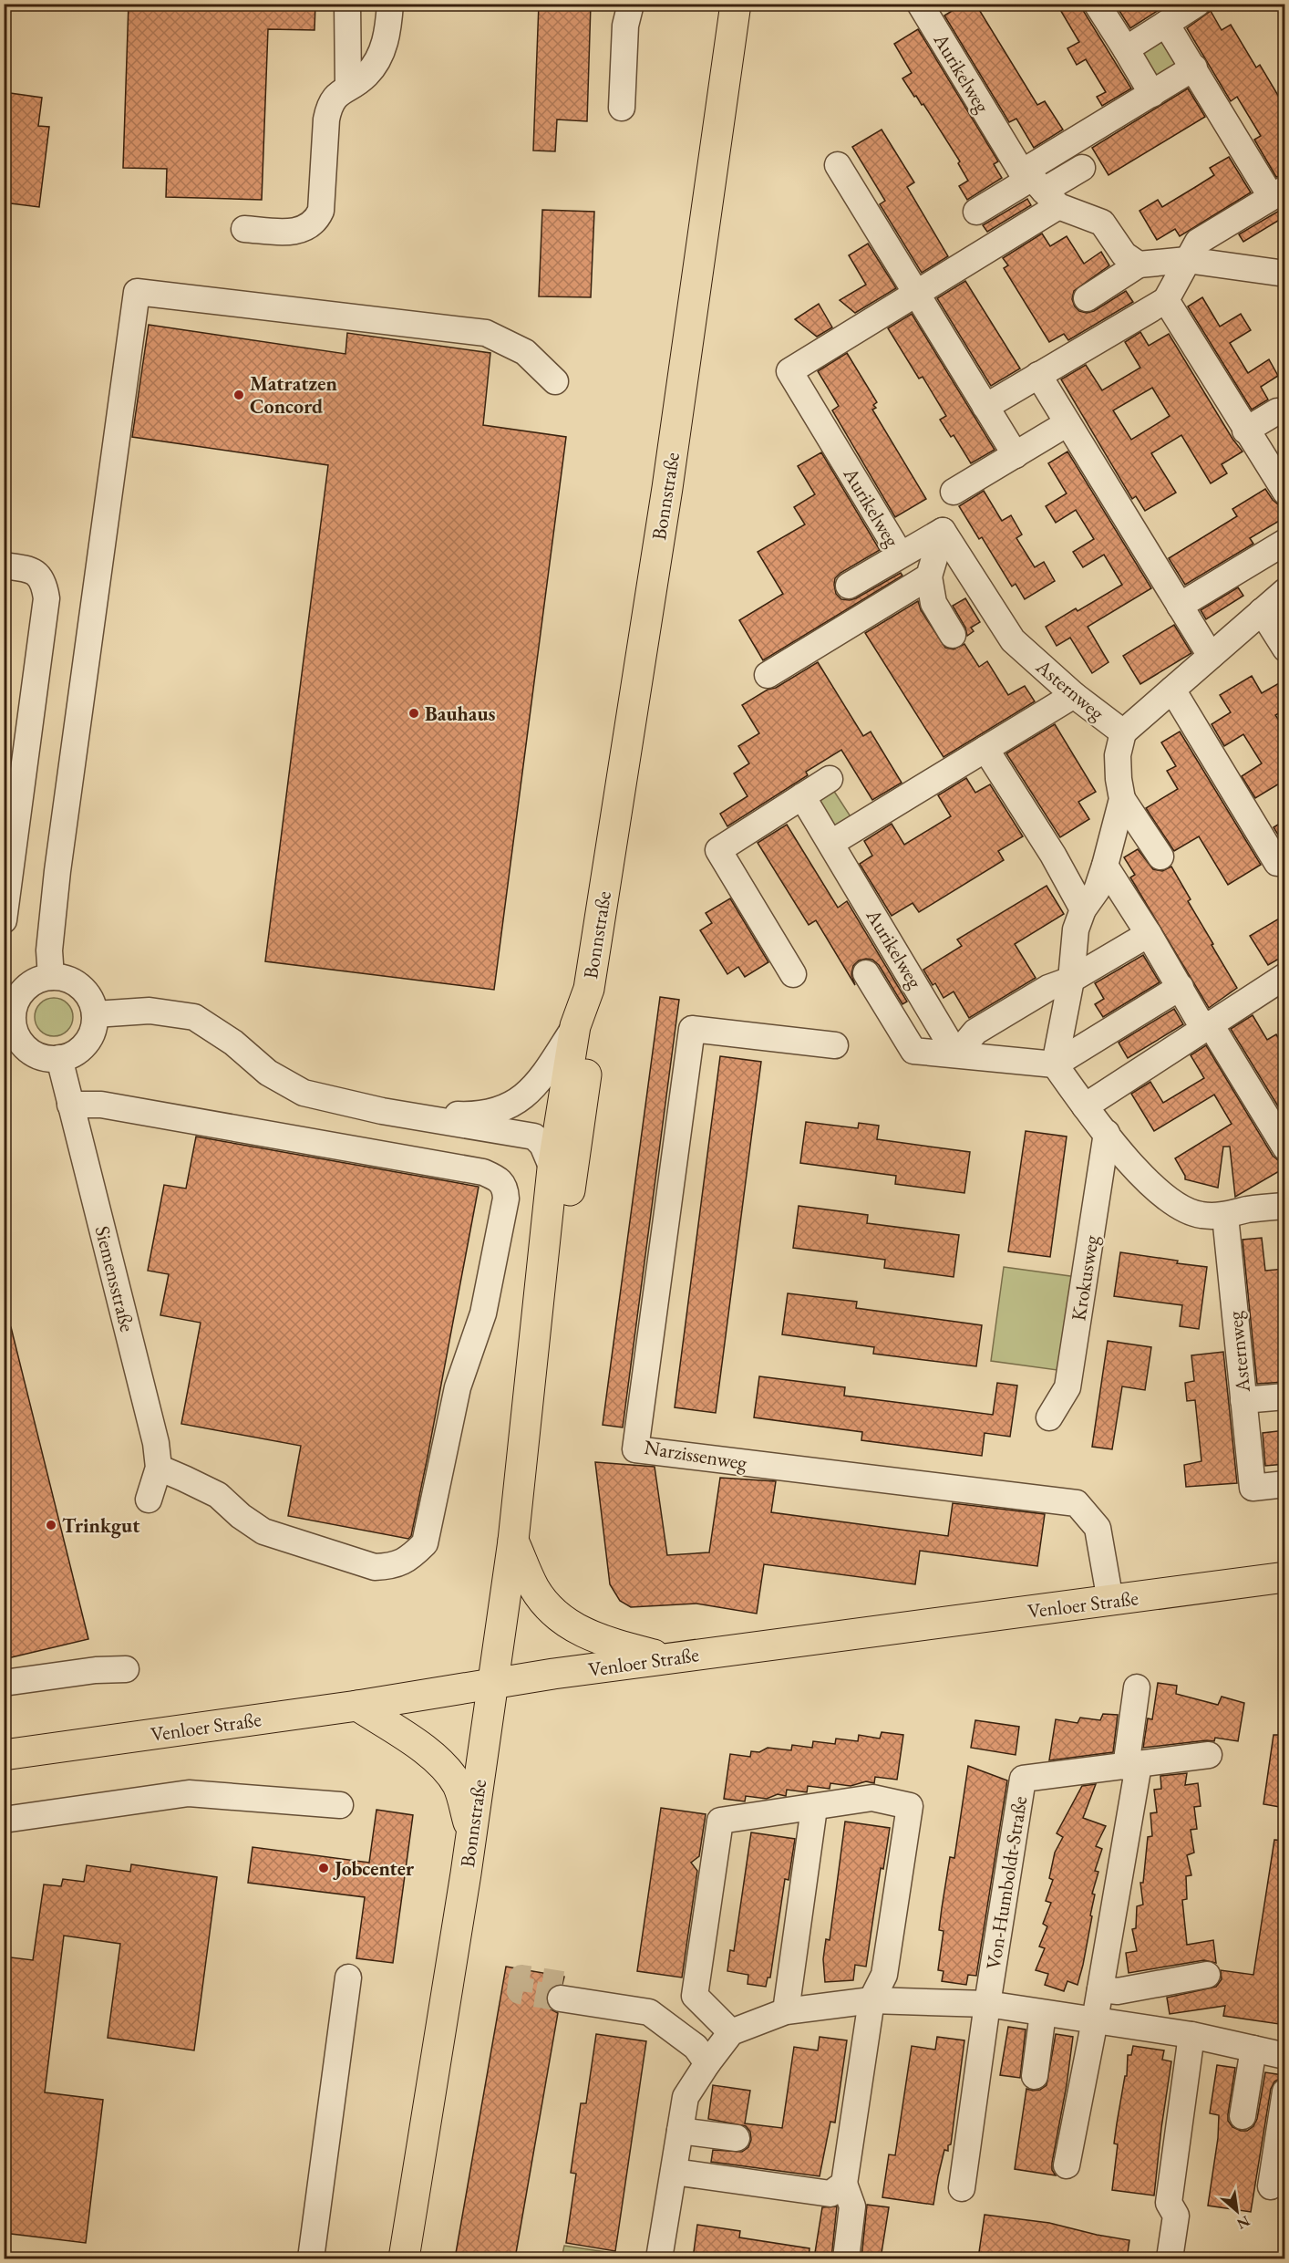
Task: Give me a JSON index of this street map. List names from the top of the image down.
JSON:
{
  "streets": {
    "main road": ["Bonnstraße", "Venloer Straße"],
    "street": [
      "Aurikelweg",
      "Asternweg",
      "Krokusweg",
      "Siemensstraße",
      "Narzissenweg",
      "Von-Humboldt-Straße"
    ]
  },
  "crossings": [
    ["Aurikelweg", "Asternweg"],
    ["Bonnstraße", "Venloer Straße"],
    ["Narzissenweg", "Venloer Straße"]
  ],
  "places": [
    "Matratzen Concord",
    "Bauhaus",
    "Trinkgut",
    "Jobcenter"
  ],
  "north": "bottom right"
}
